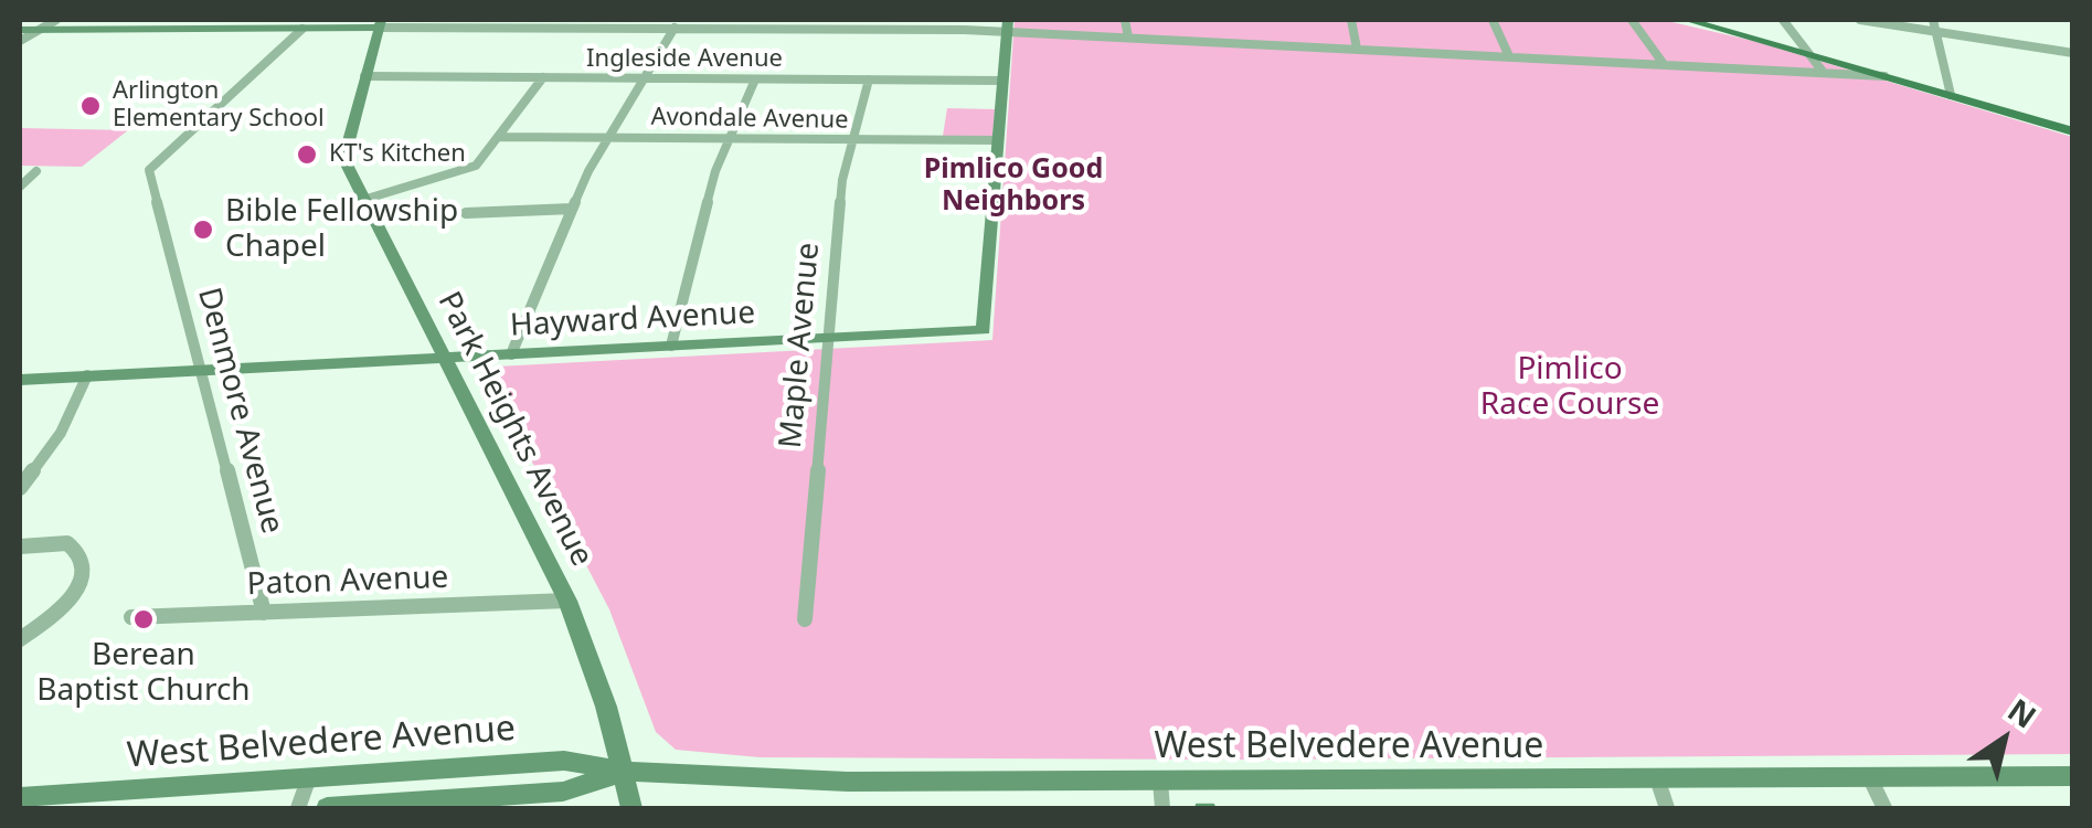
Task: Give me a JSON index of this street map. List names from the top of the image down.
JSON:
{
  "streets": {
    "main road": ["Hayward Avenue", "Park Heights Avenue", "West Belvedere Avenue"],
    "street": [
      "Ingleside Avenue",
      "Avondale Avenue",
      "Maple Avenue",
      "Denmore Avenue",
      "Paton Avenue"
    ]
  },
  "crossings": [
    ["Ingleside Avenue", "Maple Avenue"],
    ["Ingleside Avenue", "Park Heights Avenue"],
    ["Avondale Avenue", "Hayward Avenue"],
    ["Avondale Avenue", "Maple Avenue"],
    ["Hayward Avenue", "Maple Avenue"],
    ["Hayward Avenue", "Denmore Avenue"],
    ["Hayward Avenue", "Park Heights Avenue"],
    ["Denmore Avenue", "Paton Avenue"],
    ["Park Heights Avenue", "Paton Avenue"],
    ["Park Heights Avenue", "West Belvedere Avenue"]
  ],
  "districts": ["Pimlico Good Neighbors"],
  "parks": ["Pimlico Race Course"],
  "places": [
    "Arlington Elementary School",
    "KT's Kitchen",
    "Bible Fellowship Chapel",
    "Berean Baptist Church"
  ],
  "north": "top right"
}
